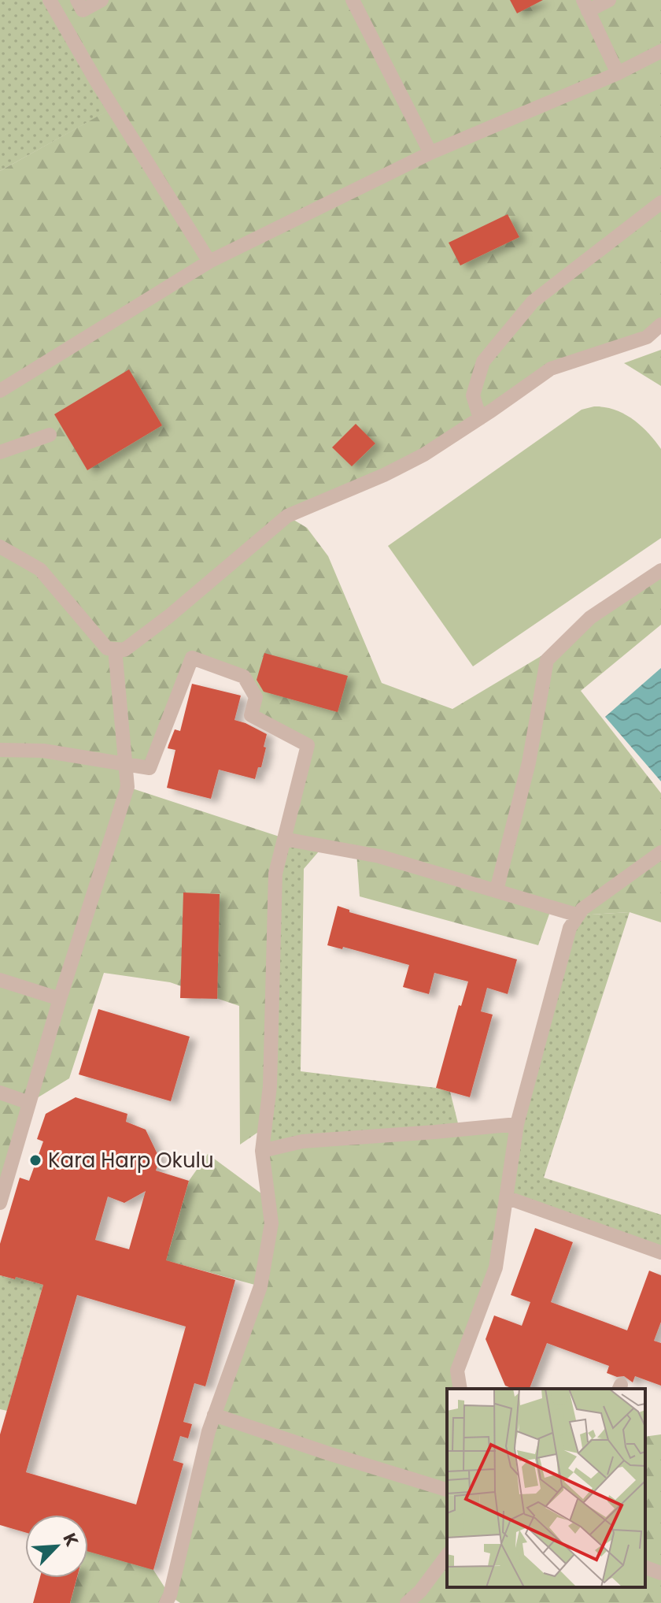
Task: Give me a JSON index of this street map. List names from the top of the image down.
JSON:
{
  "places": ["Kara Harp Okulu"],
  "north": "top right"
}
